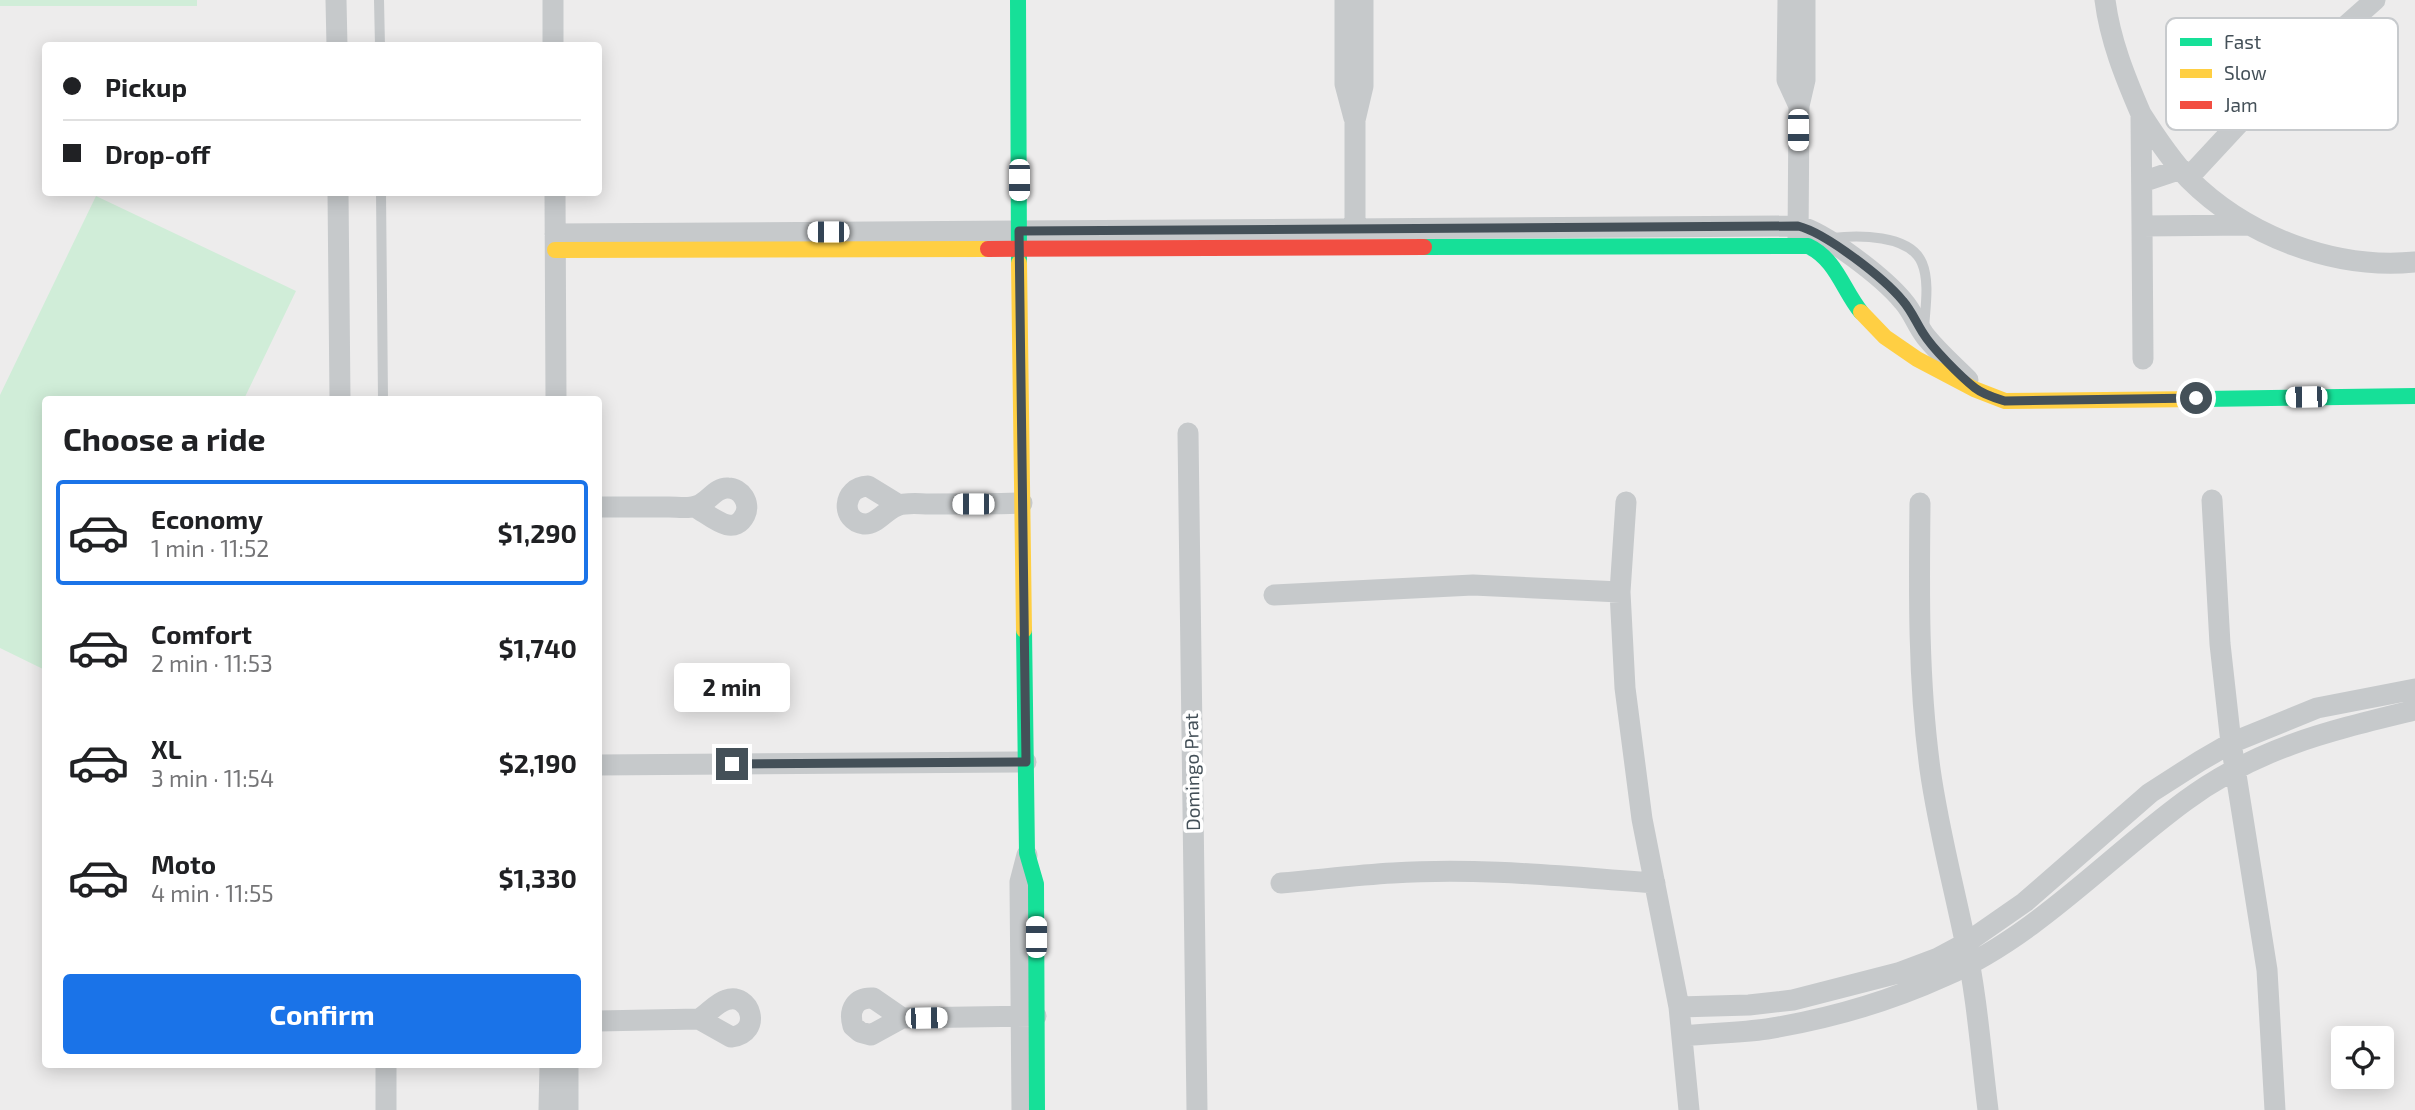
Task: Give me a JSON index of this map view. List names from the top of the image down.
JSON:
{
  "streets": {
    "street": ["Domingo Prat"]
  },
  "legend": ["Fast", "Slow", "Jam"],
  "page": {
    "banner": ["Pickup", "Drop-off"],
    "heading": "Choose a ride",
    "list": [
      {
        "name": "Economy",
        "note": "1 min · 11:52",
        "value": "$1,290"
      },
      {
        "name": "Comfort",
        "note": "2 min · 11:53",
        "value": "$1,740"
      },
      {
        "name": "XL",
        "note": "3 min · 11:54",
        "value": "$2,190"
      },
      {
        "name": "Moto",
        "note": "4 min · 11:55",
        "value": "$1,330"
      }
    ],
    "bubble": "2 min",
    "buttons": "Confirm"
  }
}
